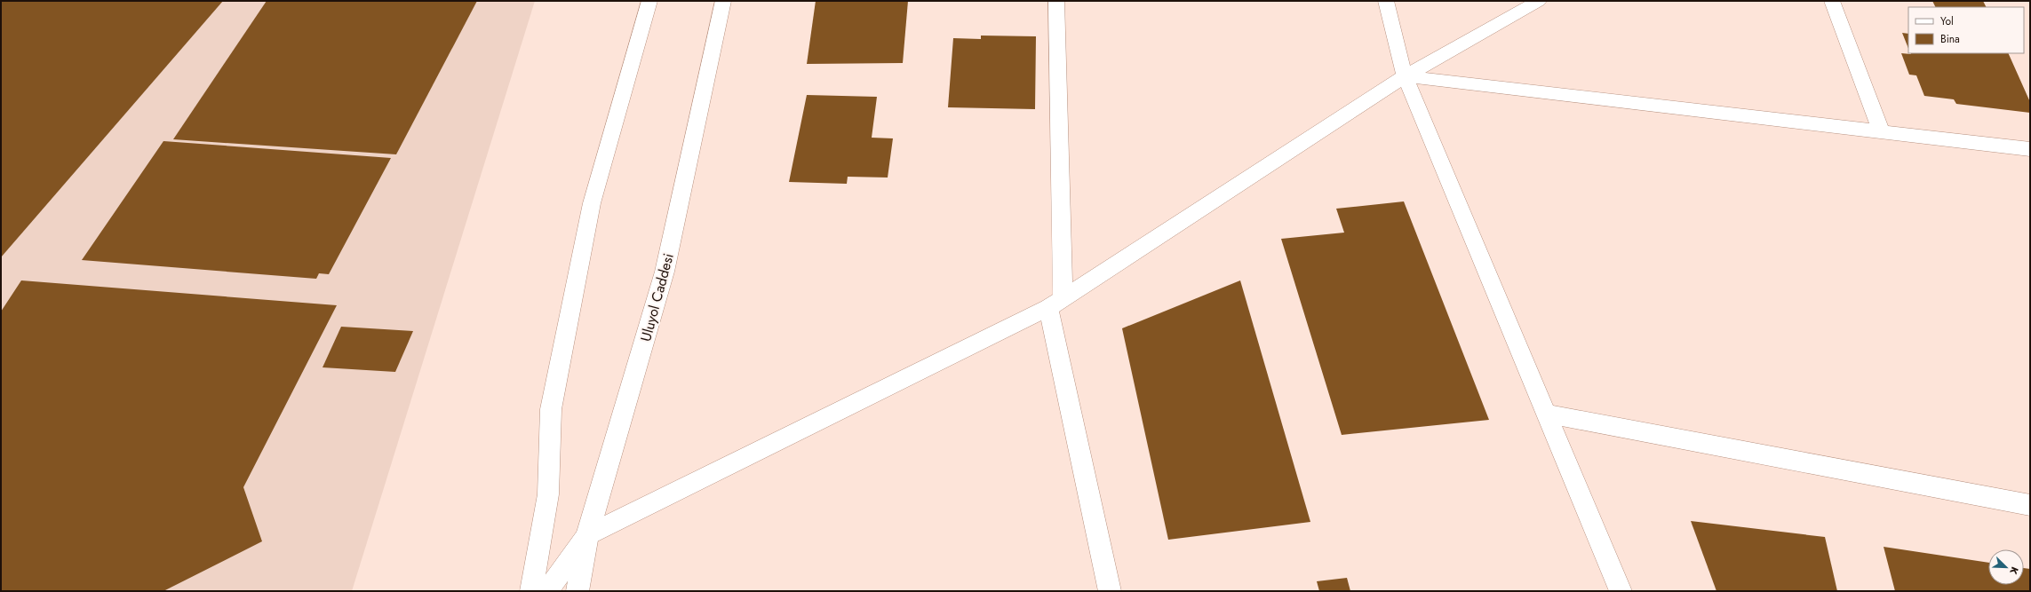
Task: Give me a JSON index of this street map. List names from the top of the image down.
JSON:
{
  "streets": {
    "street": ["Uluyol Caddesi"]
  },
  "legend": ["Yol", "Bina"],
  "north": "bottom right"
}
